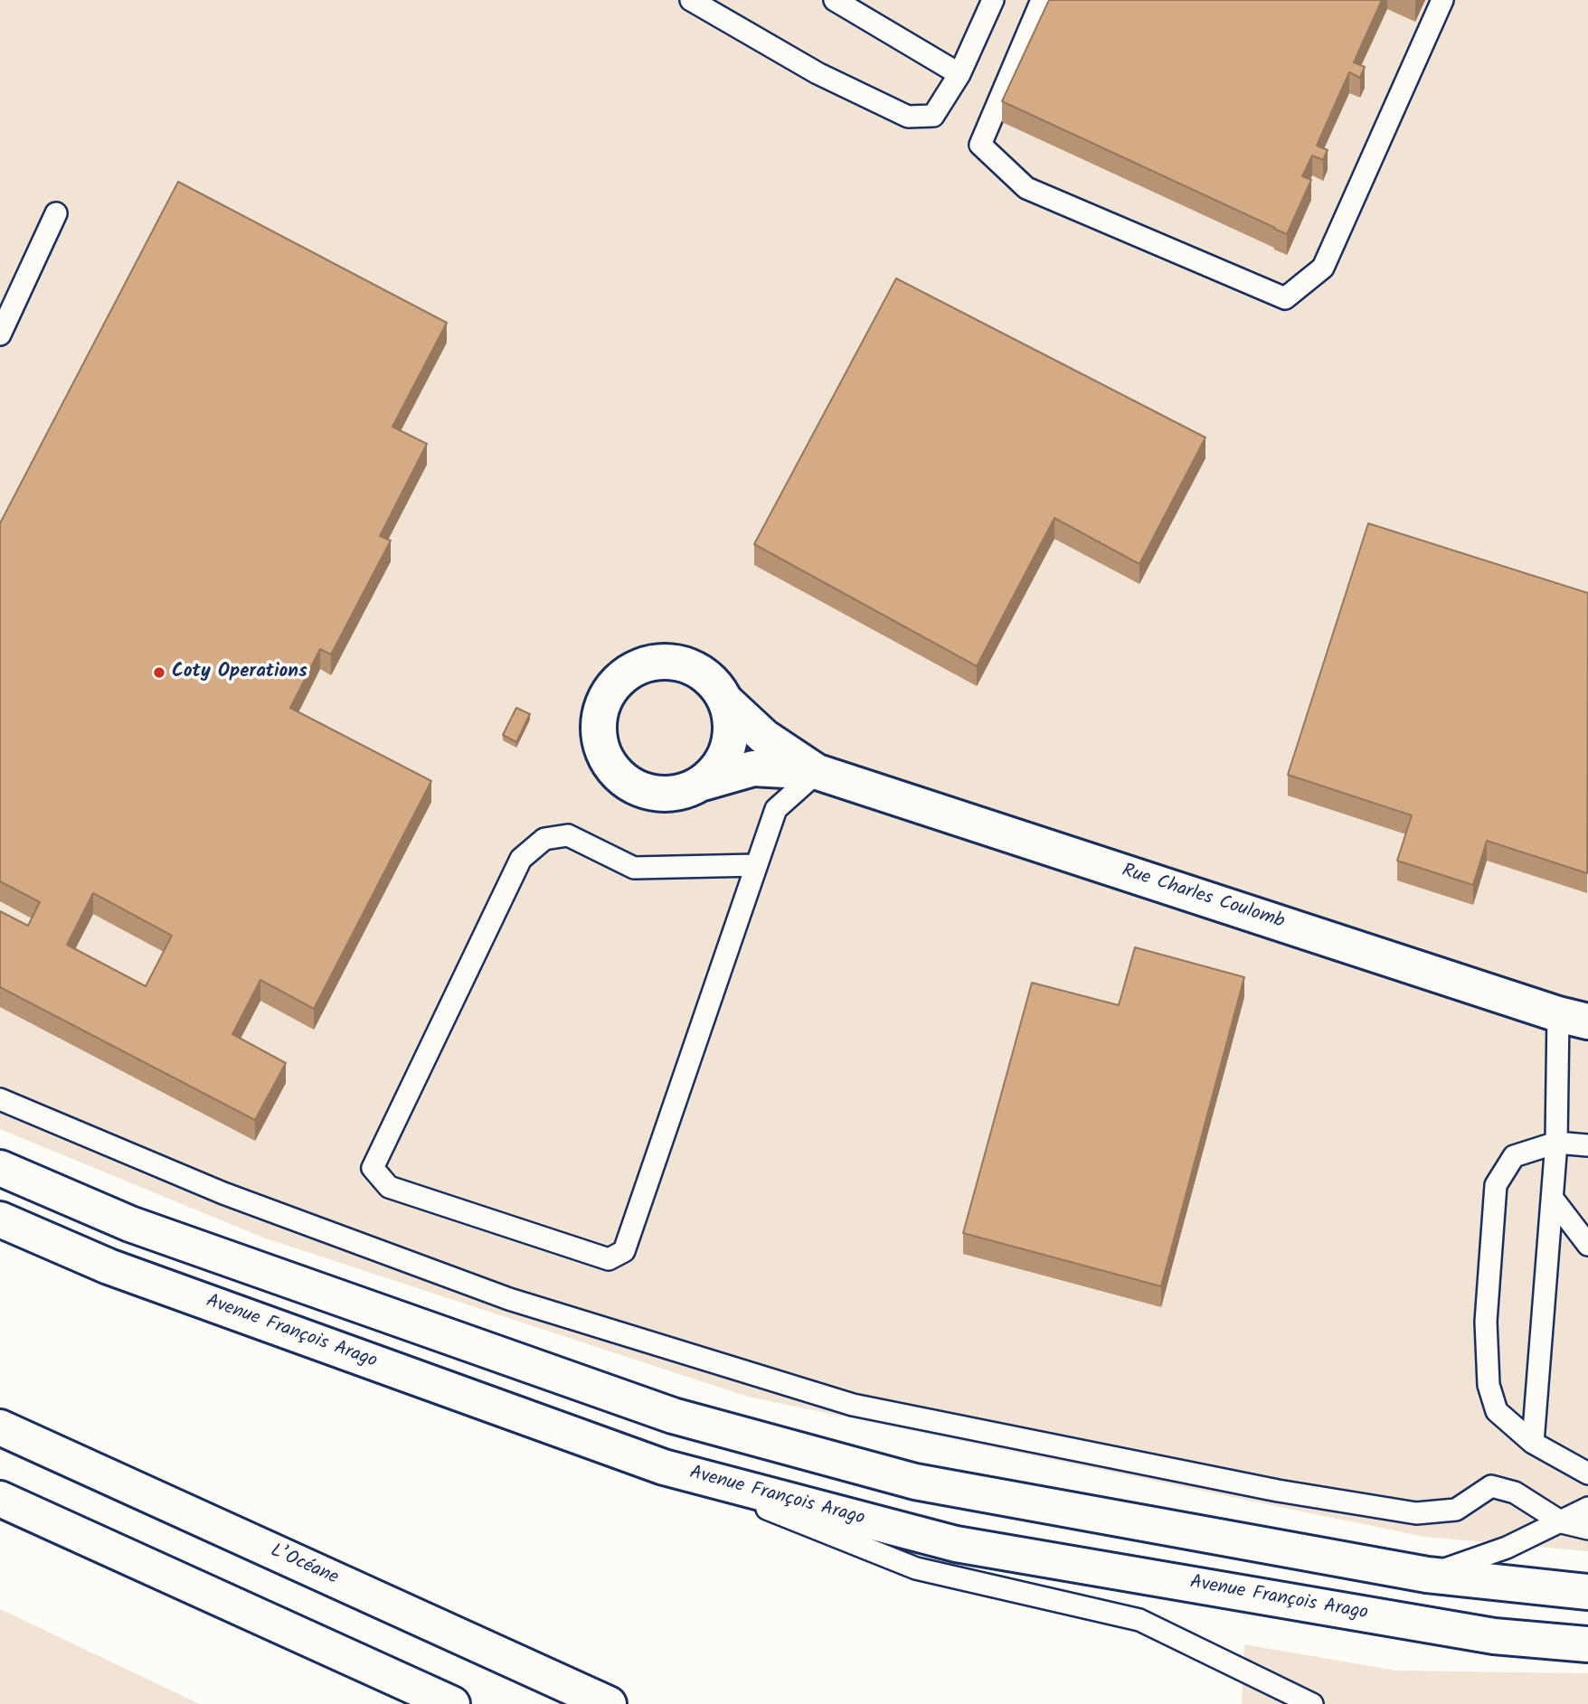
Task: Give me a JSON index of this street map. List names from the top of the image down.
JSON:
{
  "streets": {
    "main road": ["Rue Charles Coulomb", "Avenue François Arago", "L’Océane"]
  },
  "places": ["Coty Operations"]
}
